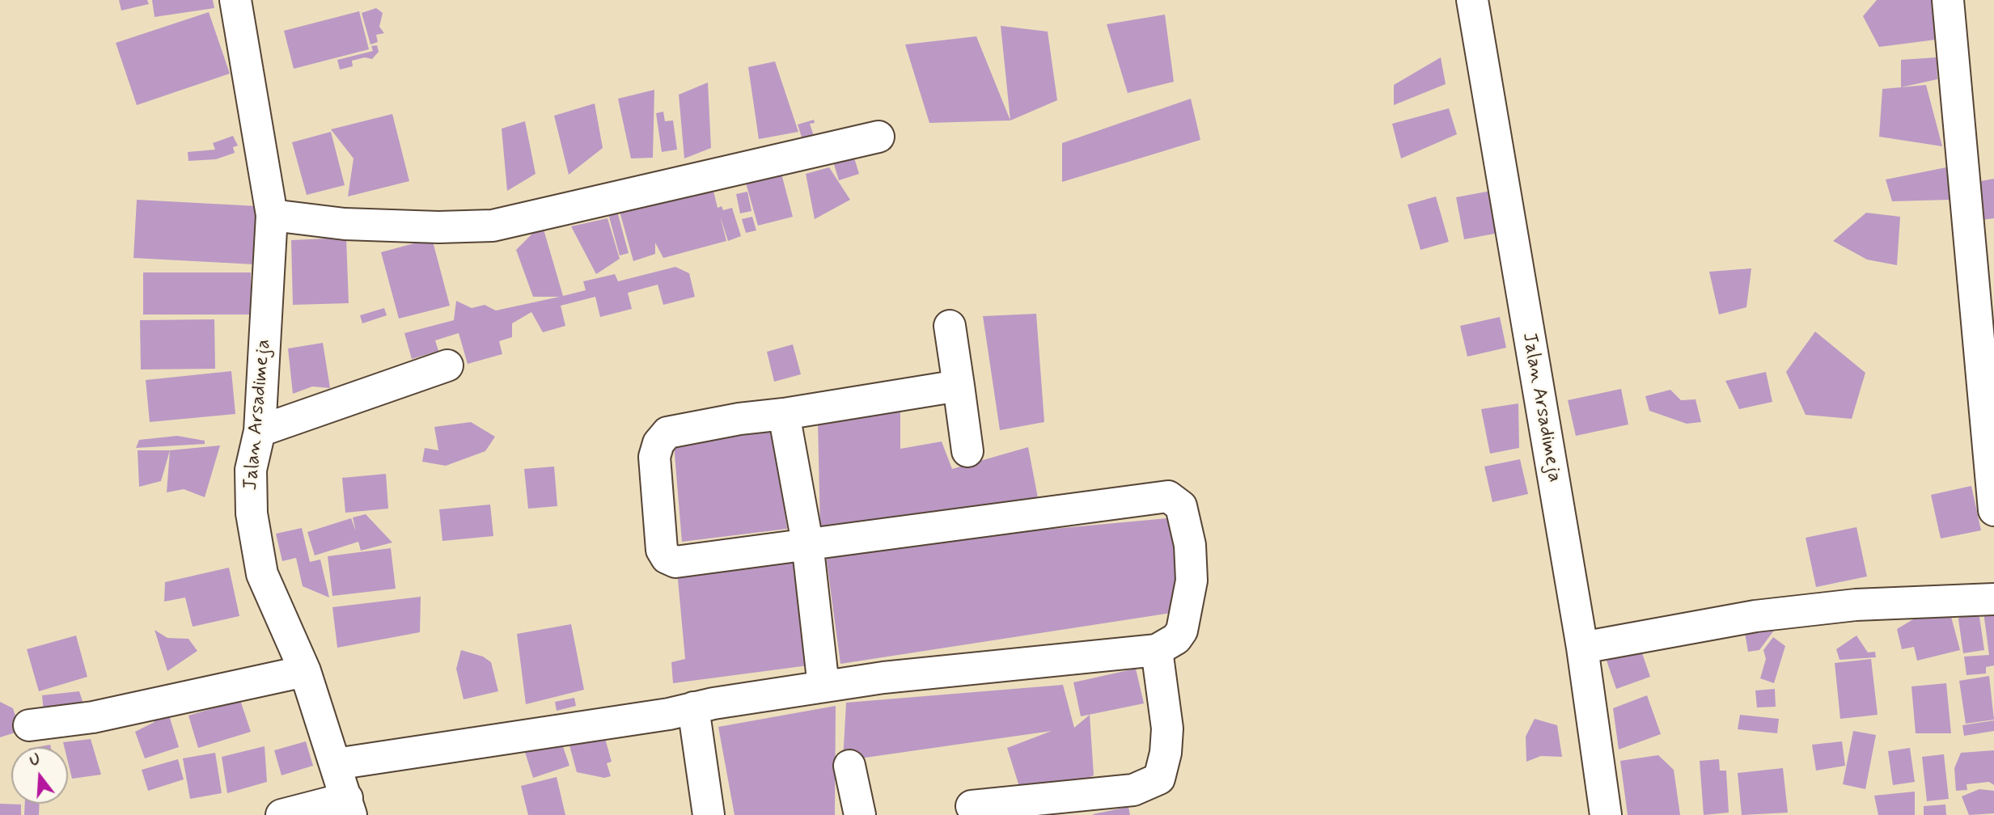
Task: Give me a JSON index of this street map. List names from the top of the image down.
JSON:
{
  "streets": {
    "street": ["Jalan Arsadimeja"]
  },
  "north": "top"
}
